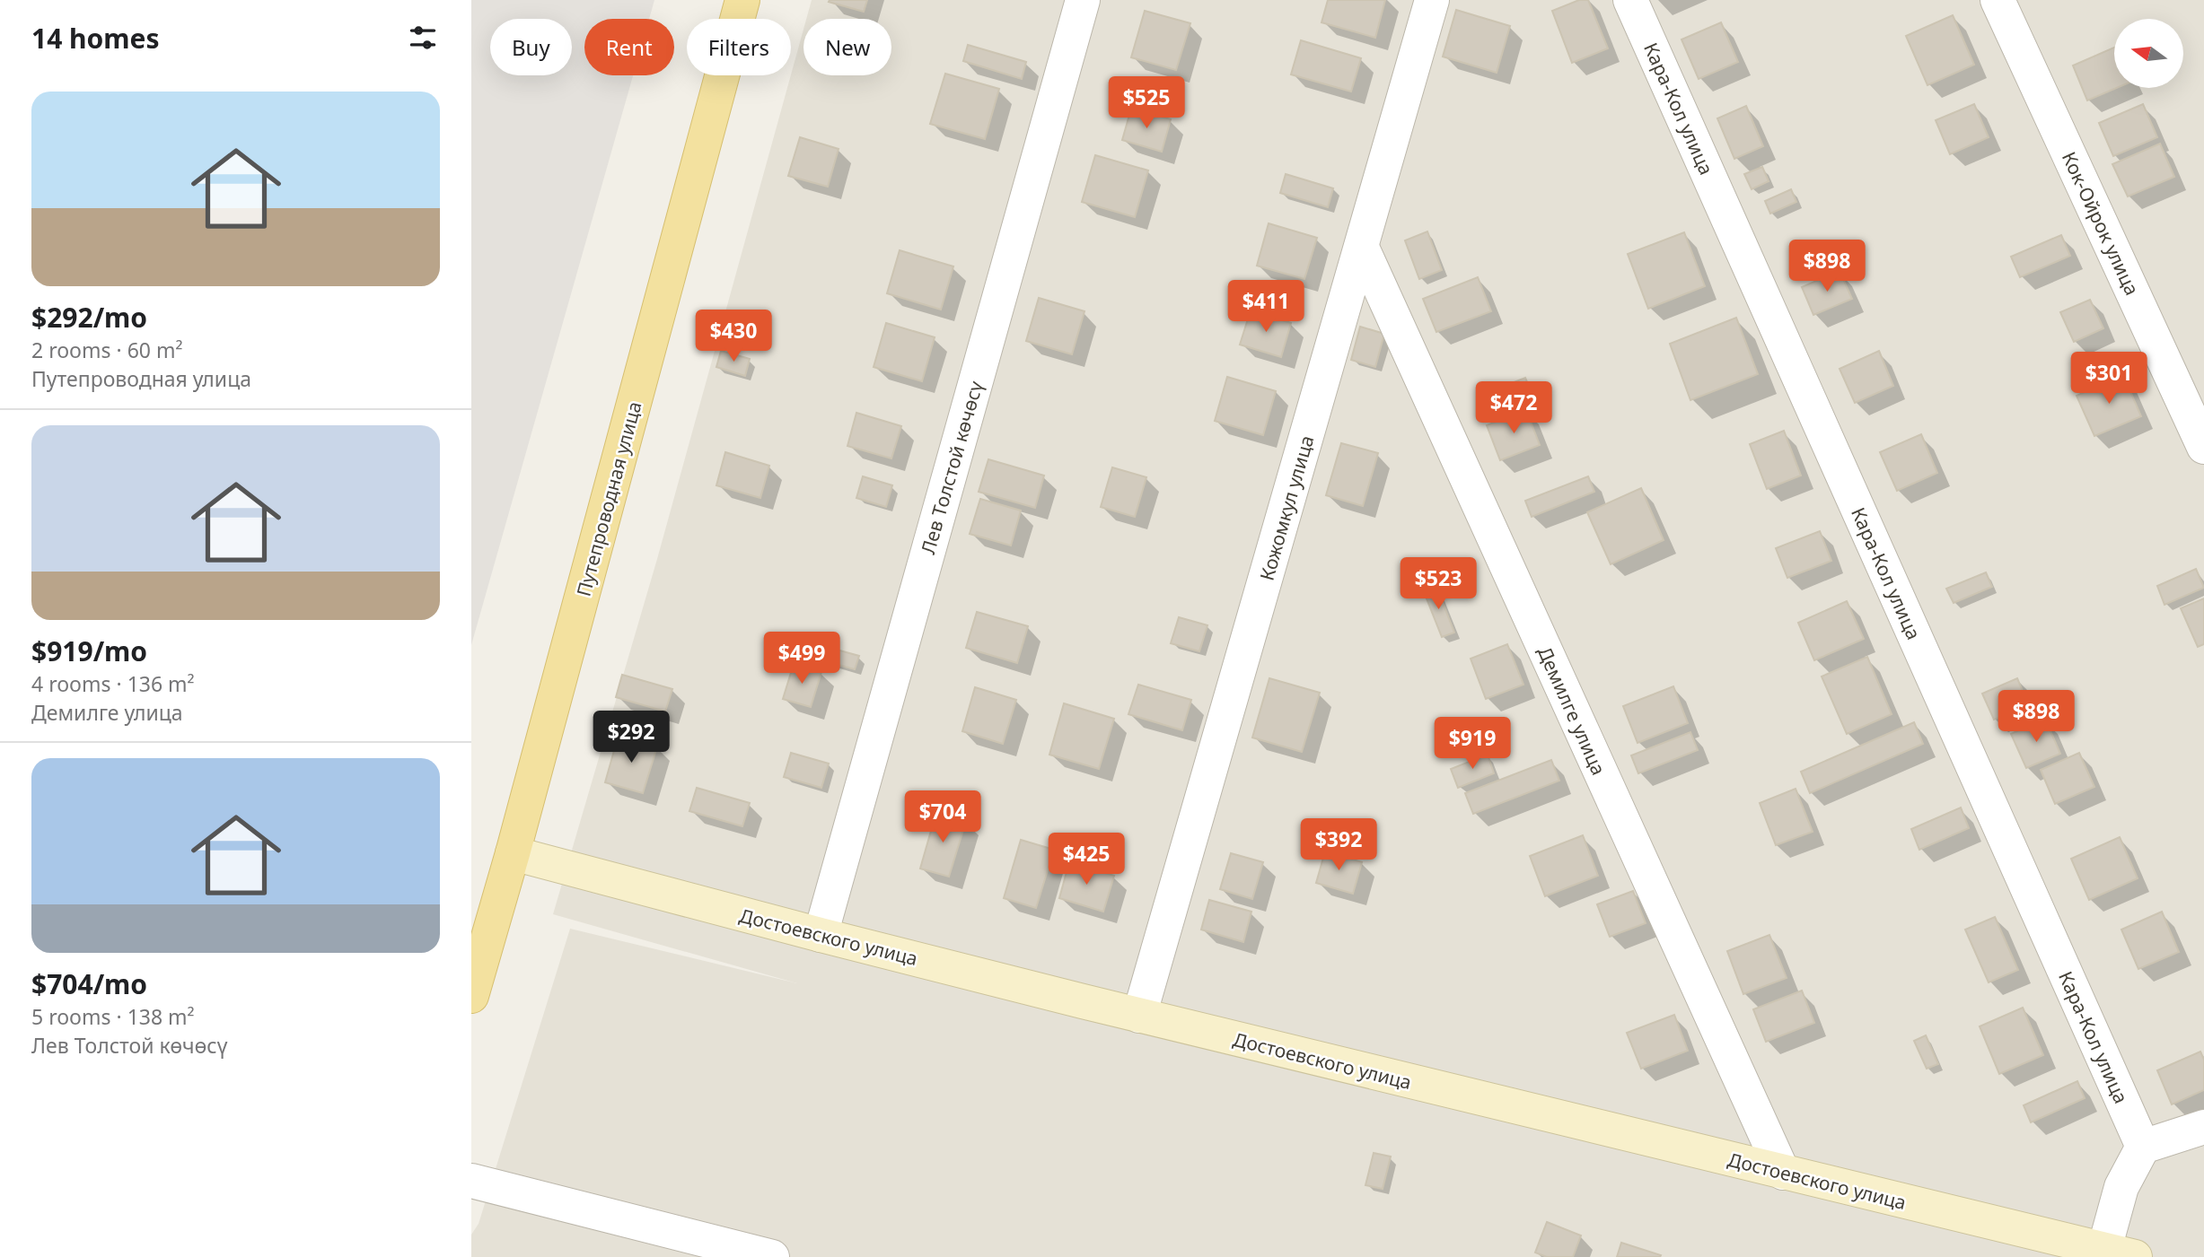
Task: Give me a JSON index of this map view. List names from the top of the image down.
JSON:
{
  "streets": {
    "main road": ["Путепроводная улица"],
    "street": [
      "Кара-Кол улица",
      "Кок-Ойрок улица",
      "Лев Толстой көчөсү",
      "Кожомкул улица",
      "Демилге улица",
      "Достоевского улица"
    ]
  },
  "crossings": [
    ["Лев Толстой көчөсү", "Достоевского улица"],
    ["Путепроводная улица", "Достоевского улица"],
    ["Кожомкул улица", "Демилге улица"],
    ["Кожомкул улица", "Достоевского улица"],
    ["Демилге улица", "Достоевского улица"]
  ],
  "north": "left",
  "page": {
    "heading": "14 homes",
    "chip": [
      "Buy",
      "Rent",
      "Filters",
      "New"
    ],
    "list": [
      {
        "name": "$292/mo",
        "note": "2 rooms · 60 m² · Путепроводная улица"
      },
      {
        "name": "$919/mo",
        "note": "4 rooms · 136 m² · Демилге улица"
      },
      {
        "name": "$704/mo",
        "note": "5 rooms · 138 m² · Лев Толстой көчөсү"
      }
    ],
    "price": [
      "$525",
      "$898",
      "$411",
      "$430",
      "$301",
      "$472",
      "$523",
      "$499",
      "$898",
      "$292",
      "$919",
      "$704",
      "$392",
      "$425"
    ]
  }
}
